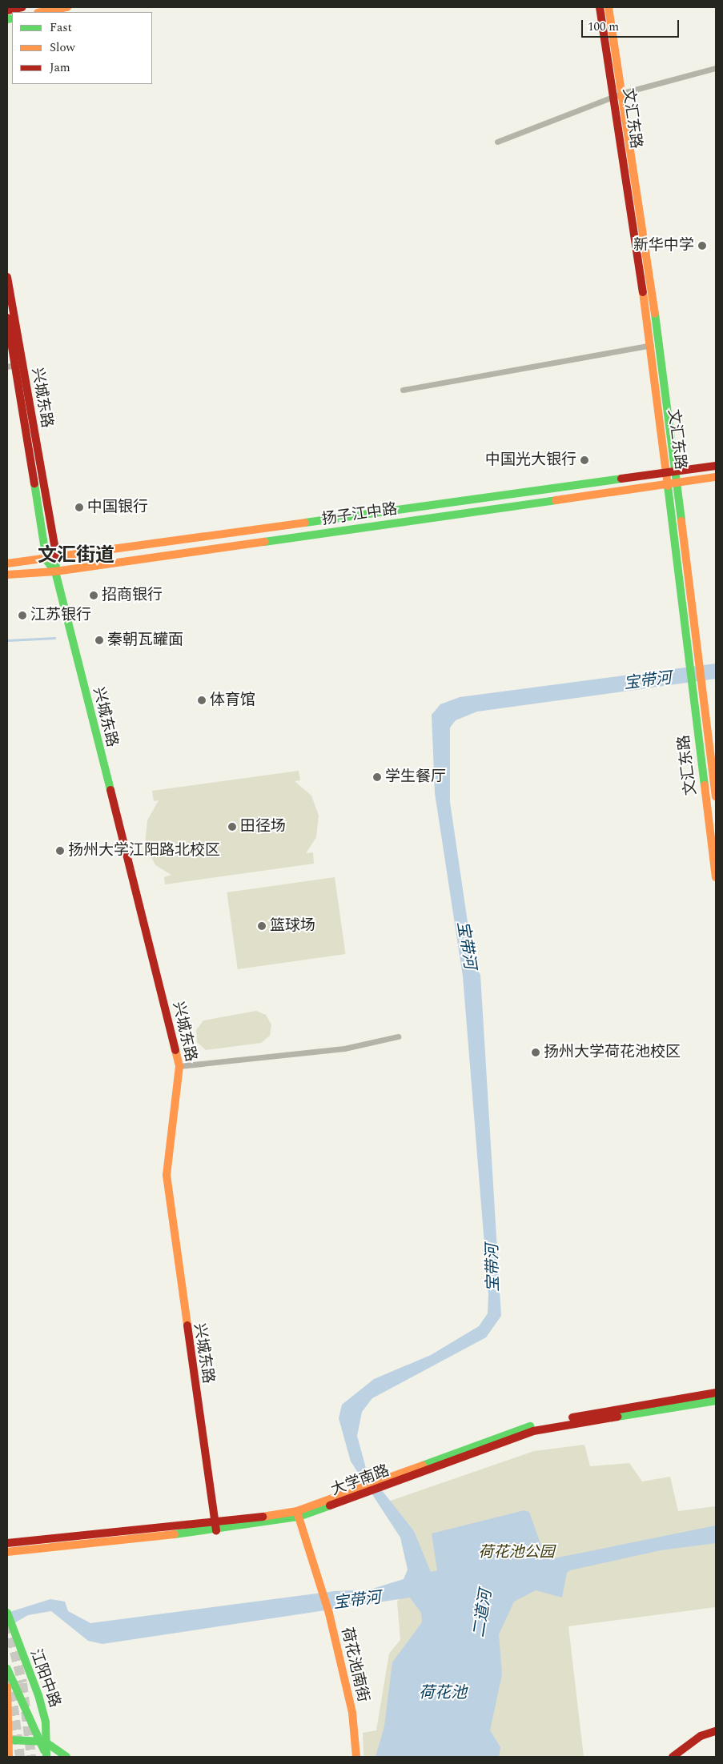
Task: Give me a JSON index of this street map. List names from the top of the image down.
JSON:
{
  "streets": {
    "main road": [
      "文汇东路",
      "兴城东路",
      "扬子江中路",
      "大学南路",
      "荷花池南街",
      "江阳中路"
    ]
  },
  "crossings": [
    ["文汇东路", "扬子江中路"],
    ["兴城东路", "扬子江中路"],
    ["兴城东路", "大学南路"],
    ["大学南路", "荷花池南街"]
  ],
  "districts": ["文汇街道"],
  "water": ["宝带河", "二道河", "荷花池"],
  "parks": ["荷花池公园"],
  "places": [
    "新华中学",
    "中国光大银行",
    "中国银行",
    "招商银行",
    "江苏银行",
    "秦朝瓦罐面",
    "体育馆",
    "学生餐厅",
    "田径场",
    "扬州大学江阳路北校区",
    "篮球场",
    "扬州大学荷花池校区"
  ],
  "legend": ["Fast", "Slow", "Jam"],
  "scale_bar": "100 m"
}
